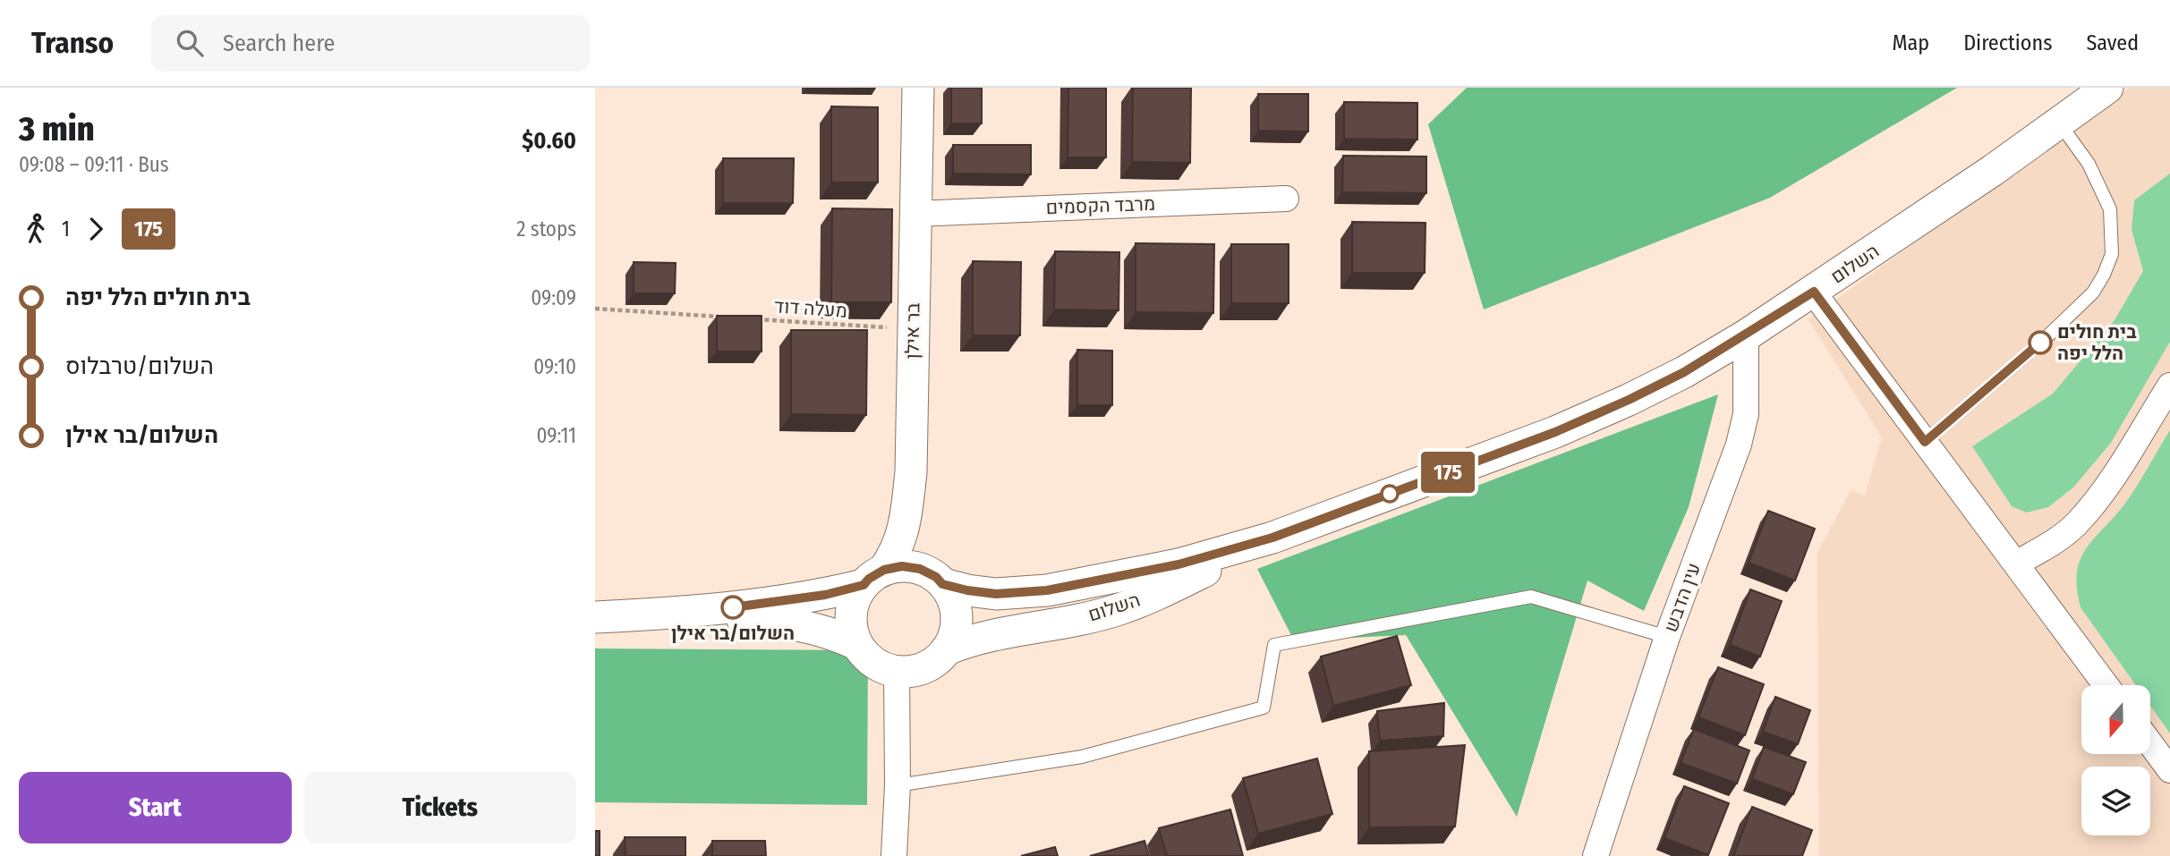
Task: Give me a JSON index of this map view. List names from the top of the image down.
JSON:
{
  "streets": {
    "street": [
      "מרבד הקסמים",
      "השלום",
      "בר אילן",
      "עין הדבש"
    ],
    "path": ["מעלה דוד"]
  },
  "crossings": [
    ["מרבד הקסמים", "בר אילן"],
    ["השלום", "בר אילן"],
    ["השלום", "עין הדבש"],
    ["מעלה דוד", "בר אילן"]
  ],
  "places": ["בית חולים הלל יפה", "השלום/בר אילן"],
  "lines": ["bus line 175"],
  "north": "bottom",
  "page": {
    "header": "Transo",
    "search": "Search here",
    "nav": ["Map", "Directions", "Saved"],
    "heading": ["3 min", "09:08 – 09:11 · Bus", "$0.60"],
    "on_map": "175",
    "legs": ["1", "175", "2 stops"],
    "list": [
      {
        "name": "בית חולים הלל יפה",
        "value": "09:09"
      },
      {
        "name": "השלום/טרבלוס",
        "value": "09:10"
      },
      {
        "name": "השלום/בר אילן",
        "value": "09:11"
      }
    ],
    "buttons": ["Start", "Tickets"]
  }
}
